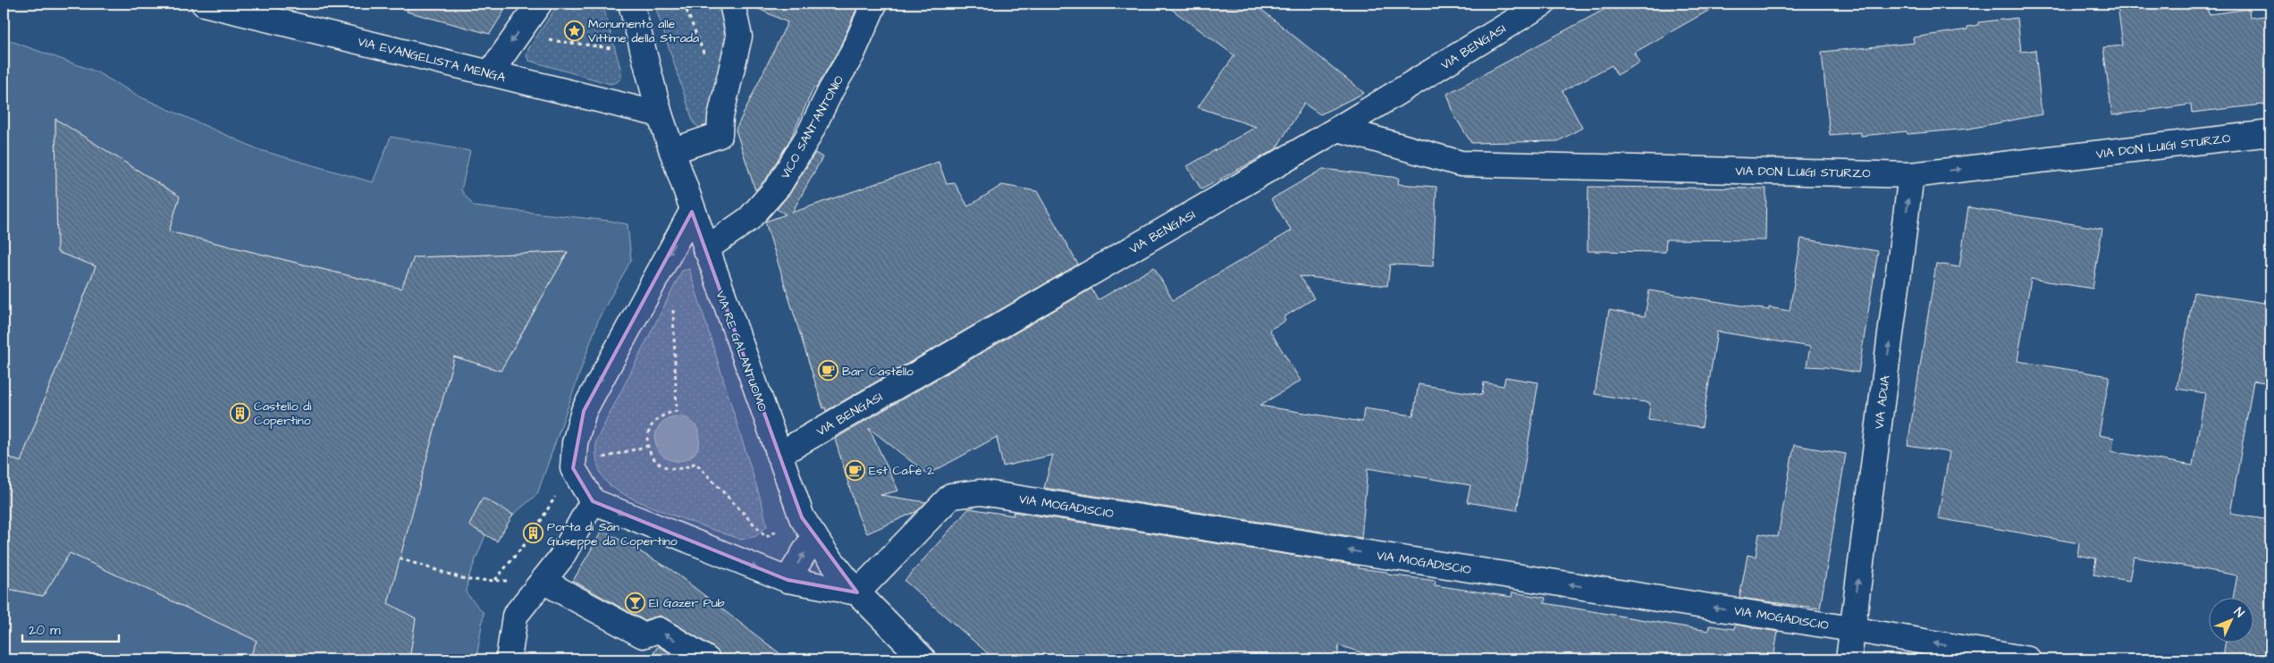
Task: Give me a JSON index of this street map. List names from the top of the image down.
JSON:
{
  "streets": {
    "street": [
      "VIA BENGASI",
      "VIA EVANGELISTA MENGA",
      "VICO SANT'ANTONIO",
      "VIA DON LUIGI STURZO",
      "VIA RE GALANTUOMO",
      "VIA ADUA",
      "VIA MOGADISCIO"
    ]
  },
  "crossings": [
    ["VIA BENGASI", "VIA DON LUIGI STURZO"],
    ["VIA BENGASI", "VIA RE GALANTUOMO"],
    ["VIA EVANGELISTA MENGA", "VIA RE GALANTUOMO"],
    ["VICO SANT'ANTONIO", "VIA RE GALANTUOMO"],
    ["VIA DON LUIGI STURZO", "VIA ADUA"],
    ["VIA RE GALANTUOMO", "VIA MOGADISCIO"],
    ["VIA ADUA", "VIA MOGADISCIO"]
  ],
  "one_way": ["VIA DON LUIGI STURZO", "VIA ADUA", "VIA MOGADISCIO"],
  "places": {
    "place": ["Monumento alle Vittime della Strada"],
    "cafe": ["Bar Castello", "Est Cafè 2"],
    "building": ["Castello di Copertino", "Porta di San Giuseppe da Copertino"],
    "bar": ["El Gazer Pub"]
  },
  "scale_bar": "20 m",
  "north": "top right"
}
